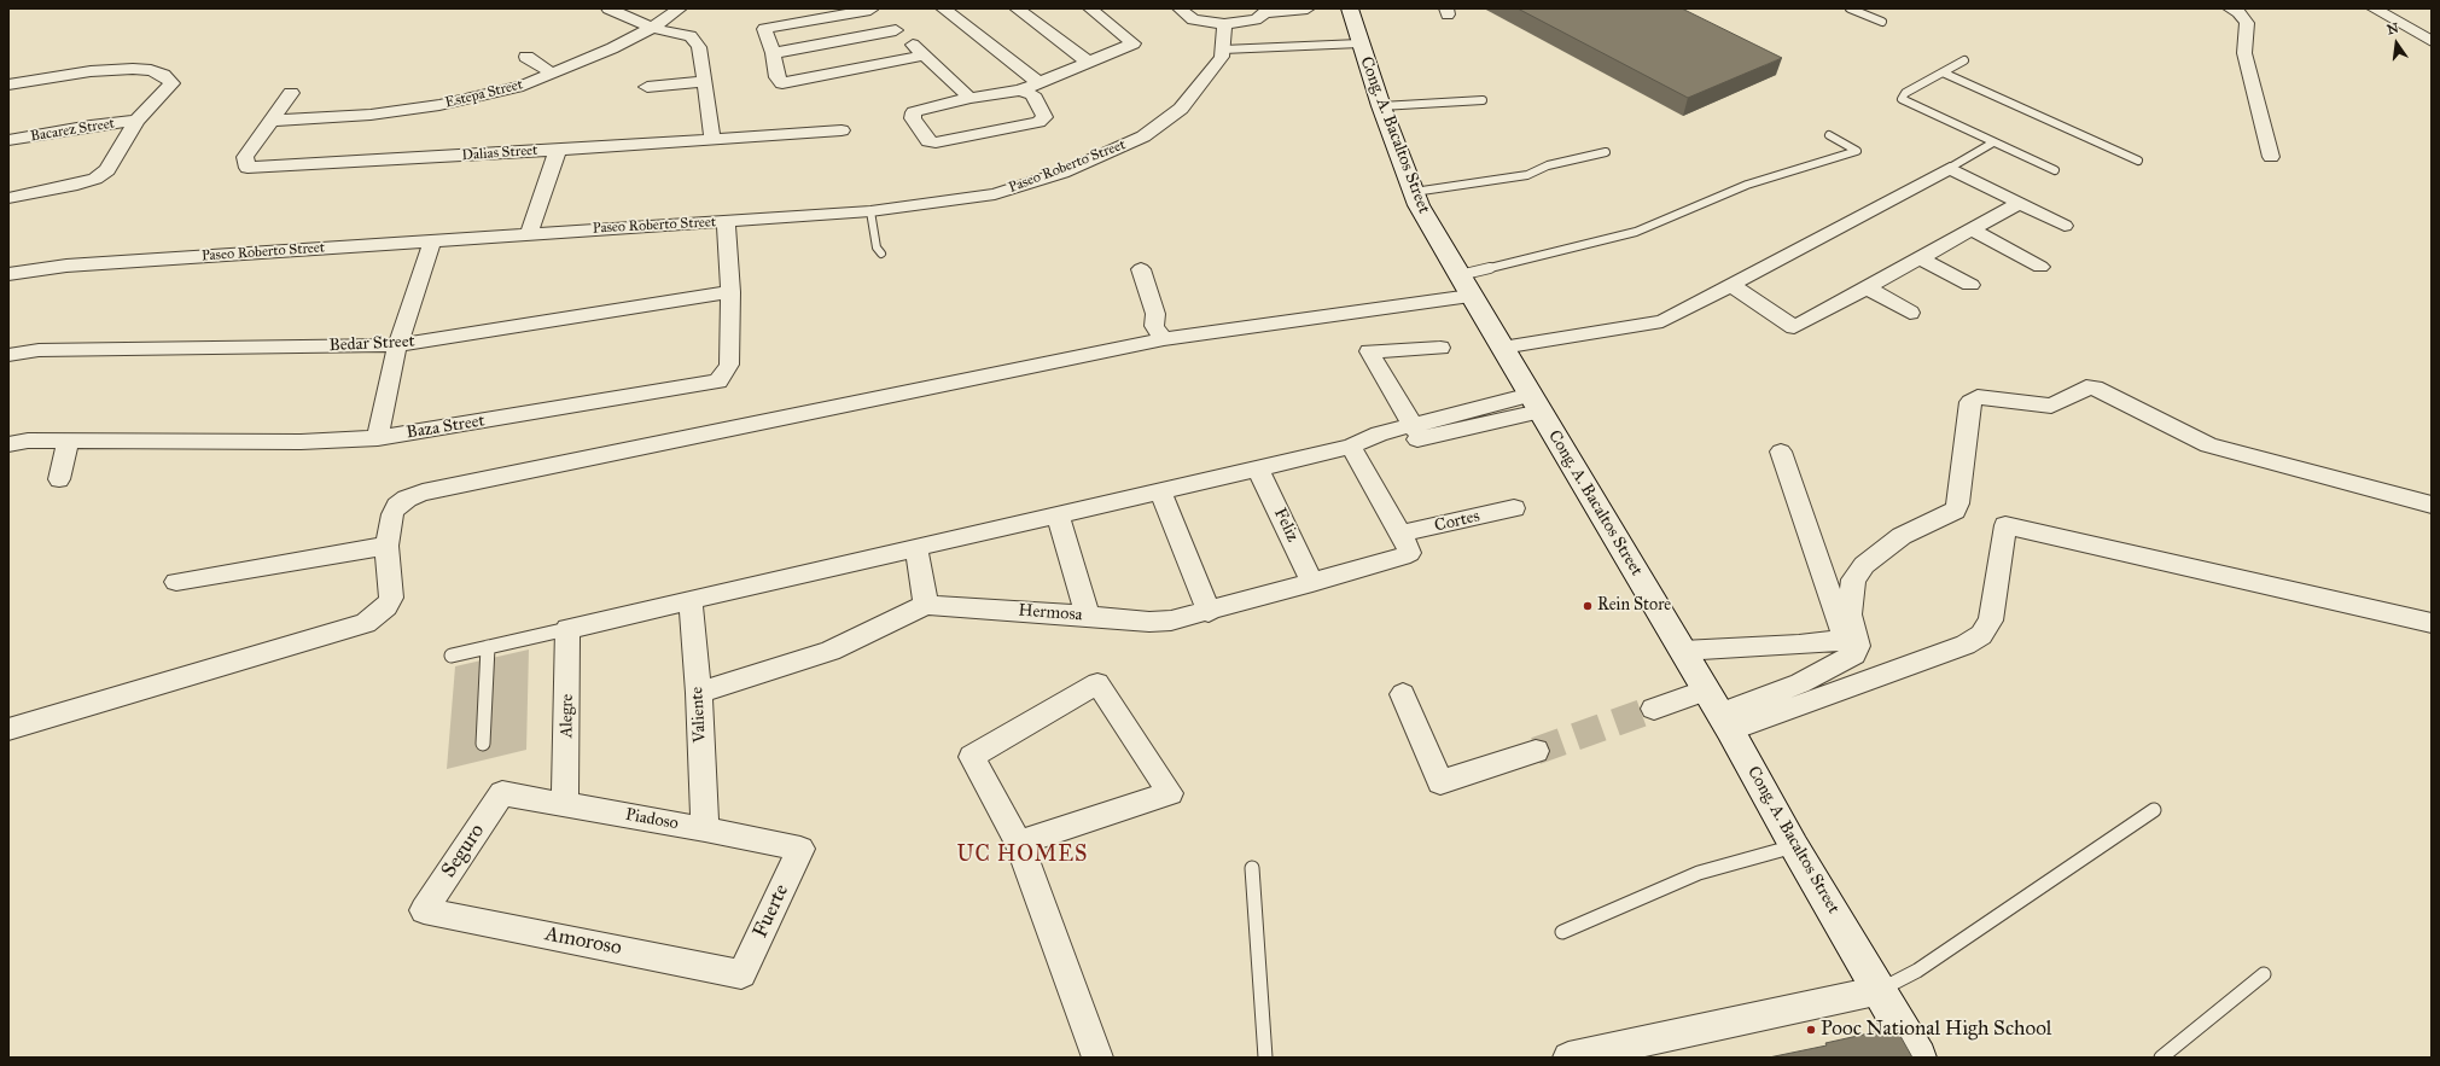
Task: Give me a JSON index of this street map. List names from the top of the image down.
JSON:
{
  "streets": {
    "street": [
      "Estepa Street",
      "Bacarez Street",
      "Cong. A. Bacaltos Street",
      "Dalias Street",
      "Paseo Roberto Street",
      "Bedar Street",
      "Baza Street",
      "Cortes",
      "Feliz",
      "Hermosa",
      "Valiente",
      "Alegre",
      "Piadoso",
      "Seguro",
      "Fuerte",
      "Amoroso"
    ]
  },
  "crossings": [
    ["Estepa Street", "Dalias Street"],
    ["Paseo Roberto Street", "Baza Street"],
    ["Bedar Street", "Baza Street"],
    ["Cortes", "Hermosa"],
    ["Feliz", "Hermosa"],
    ["Hermosa", "Valiente"],
    ["Valiente", "Piadoso"],
    ["Alegre", "Piadoso"],
    ["Piadoso", "Seguro"],
    ["Piadoso", "Fuerte"],
    ["Seguro", "Amoroso"],
    ["Fuerte", "Amoroso"]
  ],
  "districts": ["UC HOMES"],
  "places": ["Rein Store", "Pooc National High School"],
  "north": "top"
}
